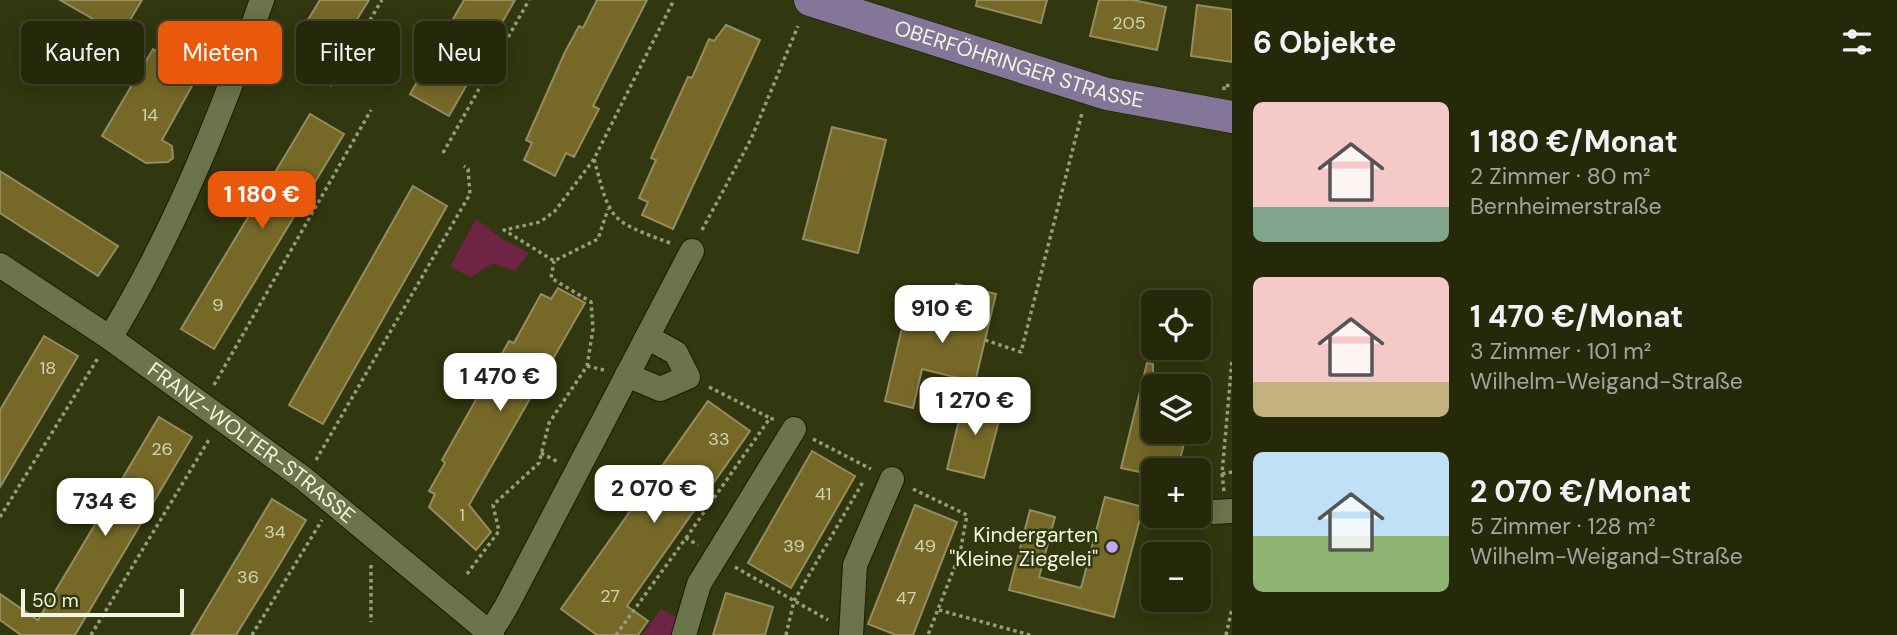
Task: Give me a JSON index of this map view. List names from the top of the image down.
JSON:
{
  "streets": {
    "main road": ["OBERFÖHRINGER STRASSE"],
    "street": ["FRANZ-WOLTER-STRASSE"]
  },
  "places": ["Kindergarten \"Kleine Ziegelei\""],
  "house_numbers": [
    "205",
    "14",
    "9",
    "18",
    "33",
    "26",
    "41",
    "1",
    "34",
    "39",
    "49",
    "36",
    "27",
    "47"
  ],
  "scale_bar": "50 m",
  "page": {
    "heading": "6 Objekte",
    "chip": [
      "Kaufen",
      "Mieten",
      "Filter",
      "Neu"
    ],
    "list": [
      {
        "name": "1 180 €/Monat",
        "note": "2 Zimmer · 80 m² · Bernheimerstraße"
      },
      {
        "name": "1 470 €/Monat",
        "note": "3 Zimmer · 101 m² · Wilhelm-Weigand-Straße"
      },
      {
        "name": "2 070 €/Monat",
        "note": "5 Zimmer · 128 m² · Wilhelm-Weigand-Straße"
      }
    ],
    "price": [
      "1 180 €",
      "910 €",
      "1 470 €",
      "1 270 €",
      "2 070 €",
      "734 €"
    ],
    "map_buttons": ["+", "−"],
    "scale": "50 m"
  }
}
